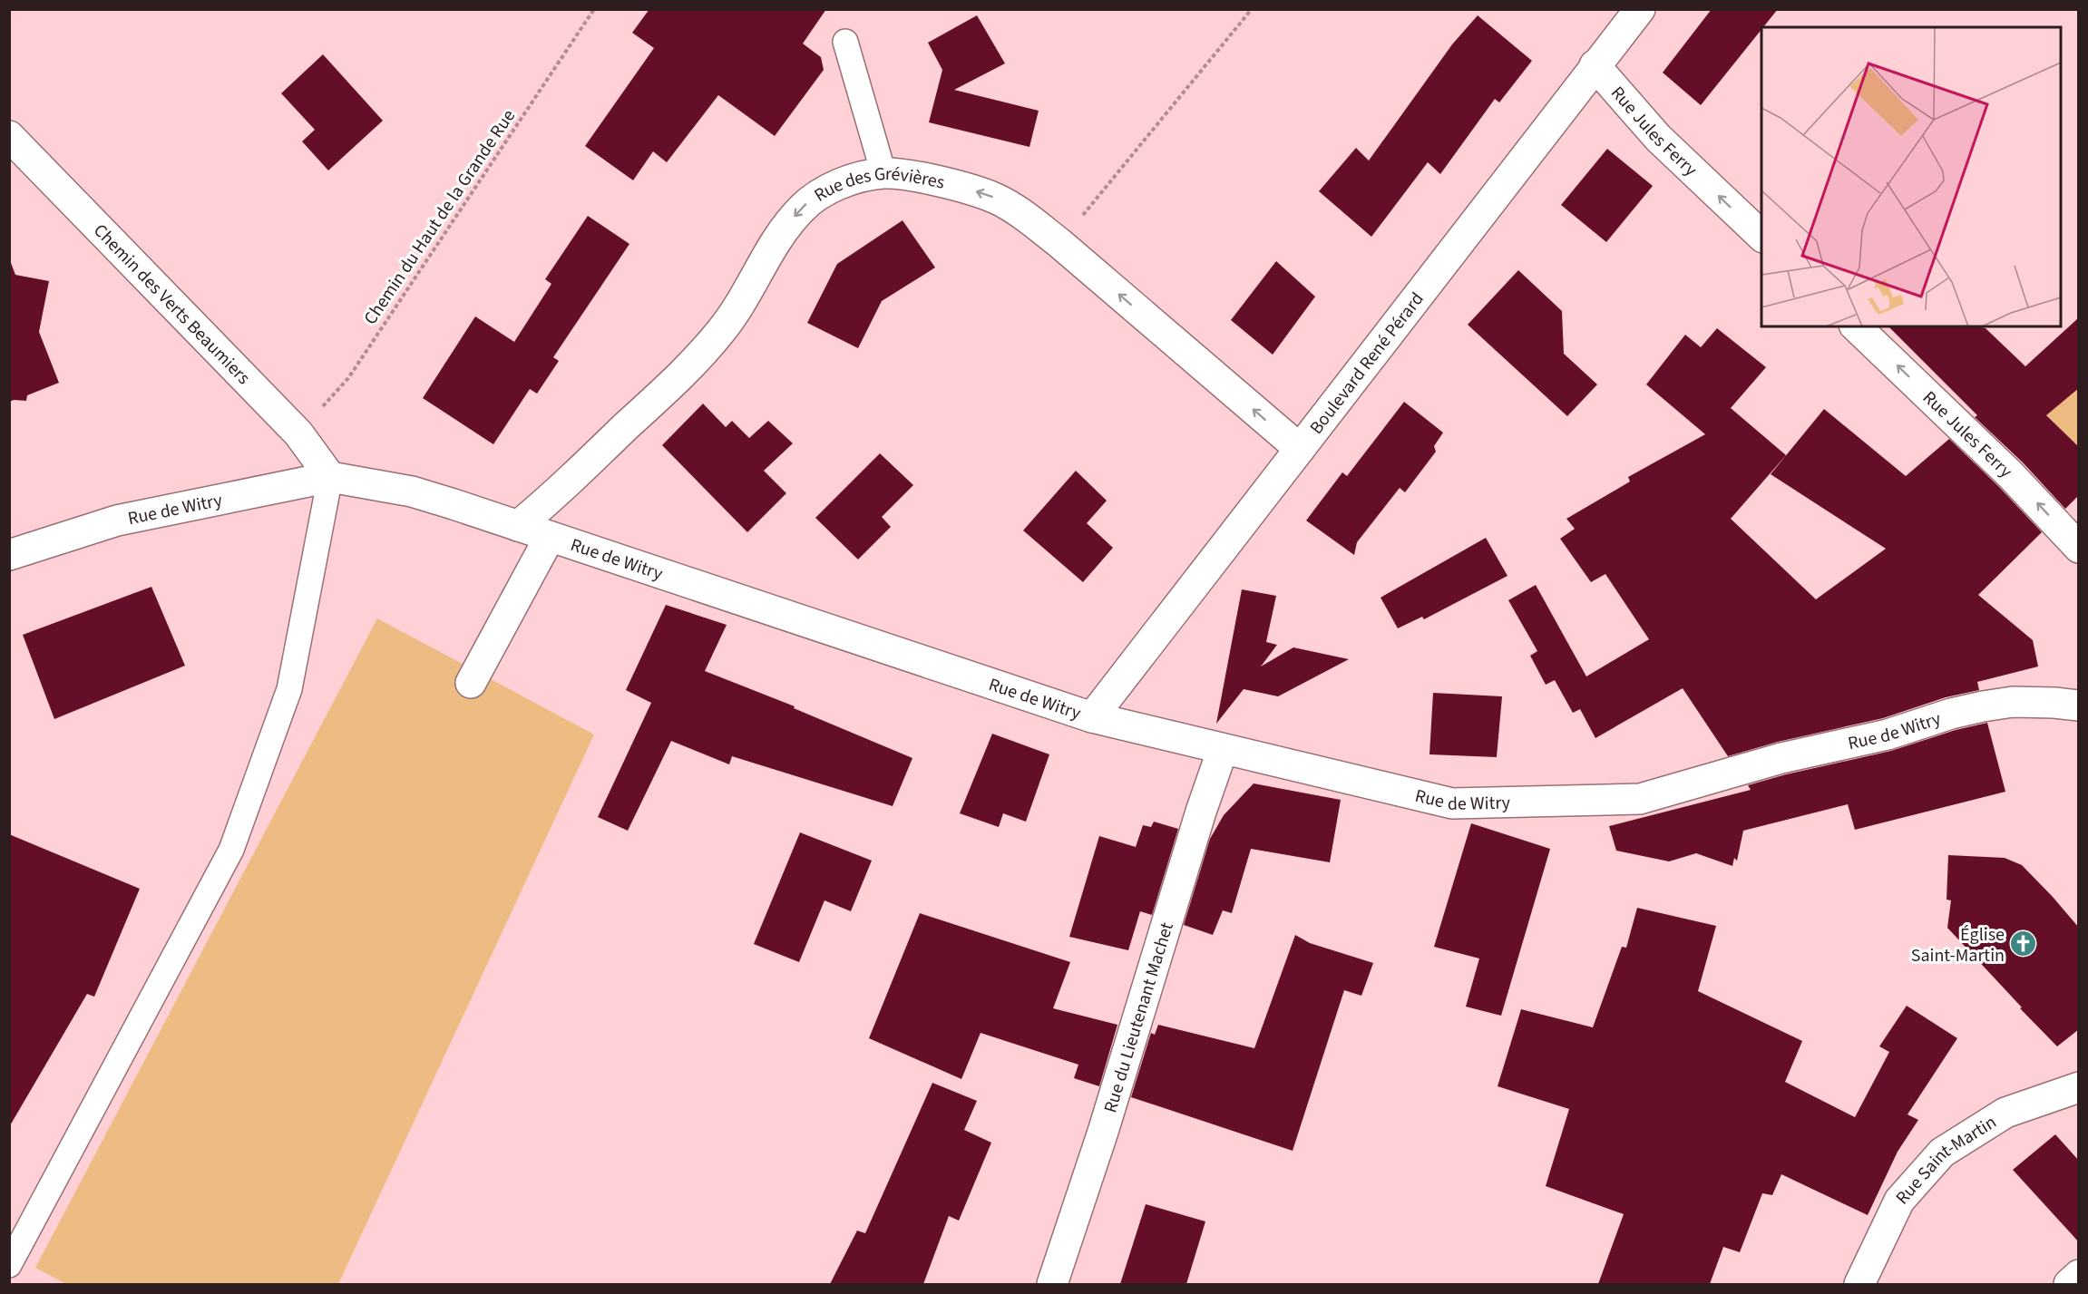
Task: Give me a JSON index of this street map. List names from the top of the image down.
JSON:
{
  "streets": {
    "street": [
      "Rue Jules Ferry",
      "Rue des Grévières",
      "Chemin des Verts Beaumiers",
      "Boulevard René Pérard",
      "Rue de Witry",
      "Rue du Lieutenant Machet",
      "Rue Saint-Martin"
    ],
    "path": ["Chemin du Haut de la Grande Rue"]
  },
  "crossings": [
    ["Rue Jules Ferry", "Boulevard René Pérard"],
    ["Rue des Grévières", "Boulevard René Pérard"],
    ["Rue des Grévières", "Rue de Witry"],
    ["Chemin du Haut de la Grande Rue", "Chemin des Verts Beaumiers"],
    ["Chemin des Verts Beaumiers", "Rue de Witry"],
    ["Boulevard René Pérard", "Rue de Witry"],
    ["Rue de Witry", "Rue du Lieutenant Machet"]
  ],
  "one_way": ["Rue Jules Ferry"],
  "places": {
    "church": ["Église Saint-Martin"]
  }
}
